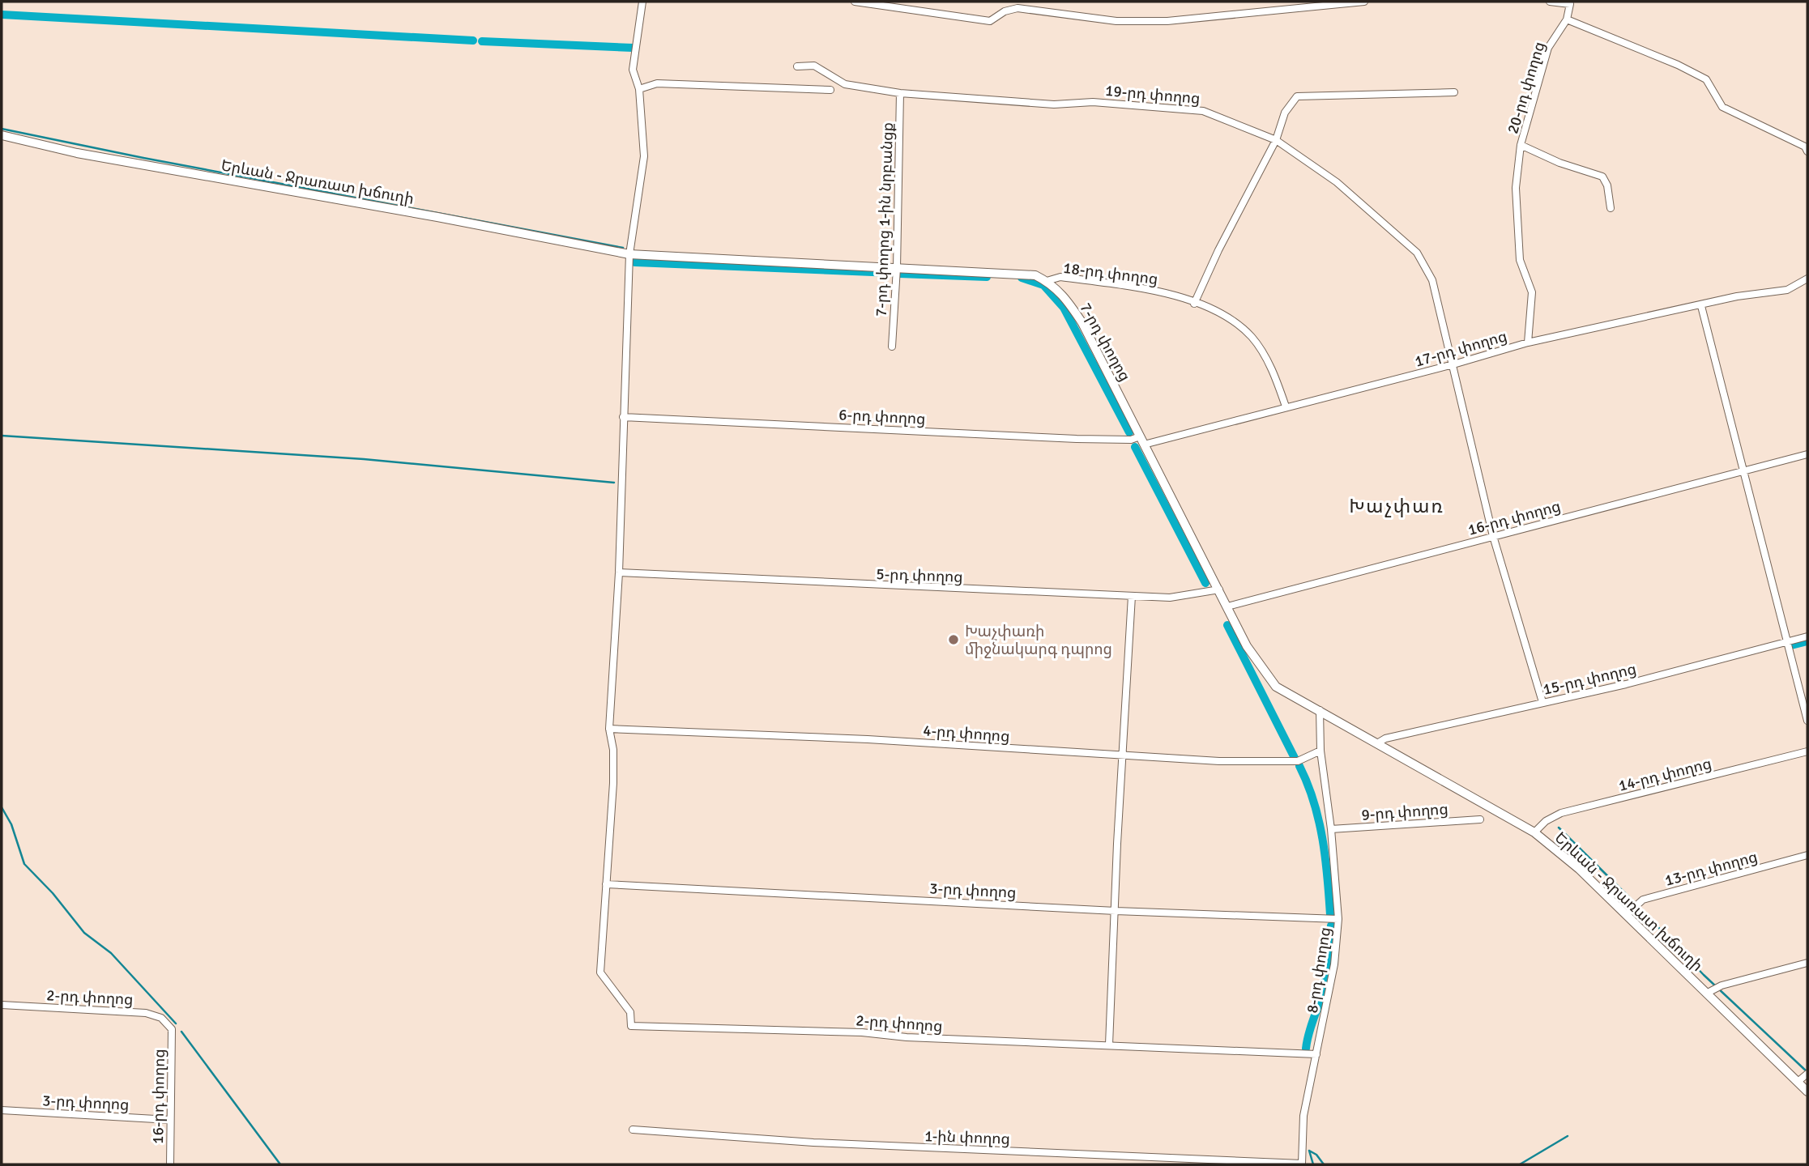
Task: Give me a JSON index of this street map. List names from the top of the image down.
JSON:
{
  "streets": {
    "main road": ["Երևան - Ջրառատ խճուղի", "7-րդ փողոց"],
    "street": [
      "20-րդ փողոց",
      "19-րդ փողոց",
      "7-րդ փողոց 1-ին նրբանցք",
      "18-րդ փողոց",
      "17-րդ փողոց",
      "6-րդ փողոց",
      "16-րդ փողոց",
      "5-րդ փողոց",
      "15-րդ փողոց",
      "4-րդ փողոց",
      "14-րդ փողոց",
      "9-րդ փողոց",
      "13-րդ փողոց",
      "3-րդ փողոց",
      "8-րդ փողոց",
      "2-րդ փողոց",
      "1-ին փողոց"
    ]
  },
  "crossings": [
    ["20-րդ փողոց", "17-րդ փողոց"],
    ["19-րդ փողոց", "7-րդ փողոց 1-ին նրբանցք"],
    ["19-րդ փողոց", "17-րդ փողոց"],
    ["19-րդ փողոց", "16-րդ փողոց"],
    ["19-րդ փողոց", "15-րդ փողոց"],
    ["Երևան - Ջրառատ խճուղի", "7-րդ փողոց"],
    ["Երևան - Ջրառատ խճուղի", "15-րդ փողոց"],
    ["Երևան - Ջրառատ խճուղի", "14-րդ փողոց"],
    ["Երևան - Ջրառատ խճուղի", "13-րդ փողոց"],
    ["Երևան - Ջրառատ խճուղի", "8-րդ փողոց"],
    ["7-րդ փողոց 1-ին նրբանցք", "7-րդ փողոց"],
    ["18-րդ փողոց", "7-րդ փողոց"],
    ["18-րդ փողոց", "17-րդ փողոց"],
    ["7-րդ փողոց", "17-րդ փողոց"],
    ["7-րդ փողոց", "6-րդ փողոց"],
    ["7-րդ փողոց", "16-րդ փողոց"],
    ["7-րդ փողոց", "5-րդ փողոց"],
    ["7-րդ փողոց", "8-րդ փողոց"],
    ["17-րդ փողոց", "6-րդ փողոց"],
    ["16-րդ փողոց", "3-րդ փողոց"],
    ["16-րդ փողոց", "2-րդ փողոց"],
    ["4-րդ փողոց", "8-րդ փողոց"],
    ["9-րդ փողոց", "8-րդ փողոց"],
    ["3-րդ փողոց", "8-րդ փողոց"],
    ["3-րդ փողոց", "2-րդ փողոց"],
    ["8-րդ փողոց", "2-րդ փողոց"],
    ["8-րդ փողոց", "1-ին փողոց"]
  ],
  "districts": ["Խաչփառ"],
  "places": ["Խաչփառի միջնակարգ դպրոց"]
}
